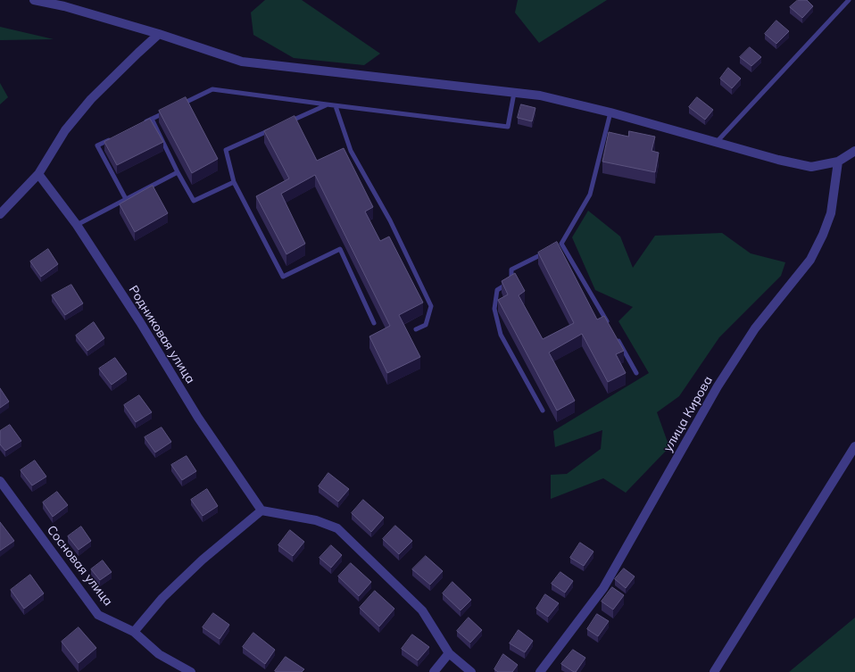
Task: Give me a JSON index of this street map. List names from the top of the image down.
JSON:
{
  "streets": {
    "street": ["Родниковая улица", "улица Кирова", "Сосновая улица"]
  }
}
